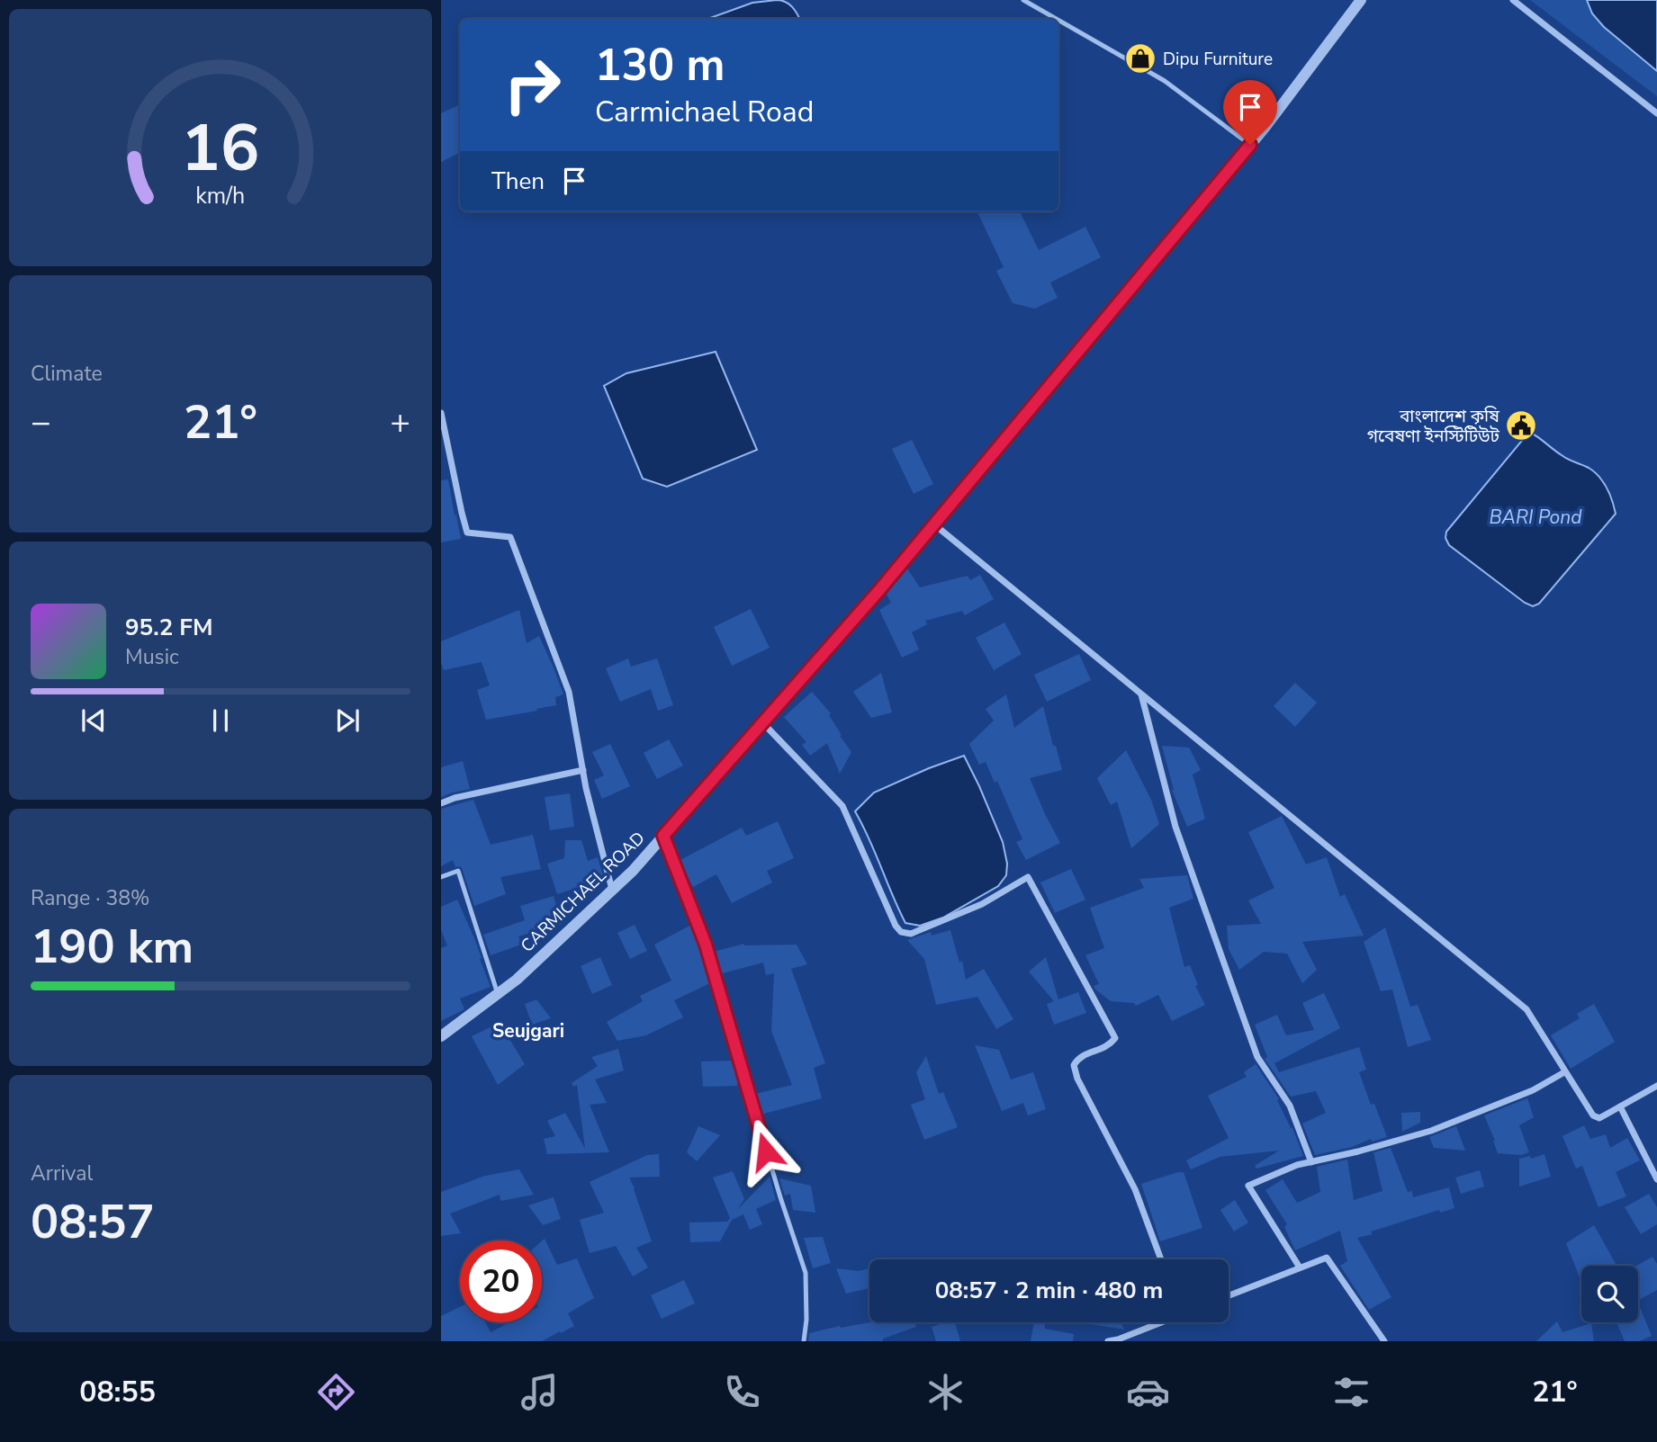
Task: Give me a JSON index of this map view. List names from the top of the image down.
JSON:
{
  "streets": {
    "street": ["CARMICHAEL ROAD"]
  },
  "districts": ["Seujgari"],
  "water": ["BARI Pond"],
  "places": {
    "shop": ["Dipu Furniture"],
    "public building": ["বাংলাদেশ কৃষি গবেষণা ইনস্টিটিউট"]
  },
  "page": {
    "turn": ["130 m", "Carmichael Road"],
    "then": "Then",
    "tile": [
      "Climate",
      ["Range · 38%", "190 km"],
      ["Arrival", "08:57"]
    ],
    "heat": ["−", "21°", "+"],
    "song": ["95.2 FM", "Music"],
    "limit": "20",
    "trip": "08:57 · 2 min · 480 m",
    "tabs": ["08:55", "21°"],
    "gauge": ["16", "km/h"]
  }
}
